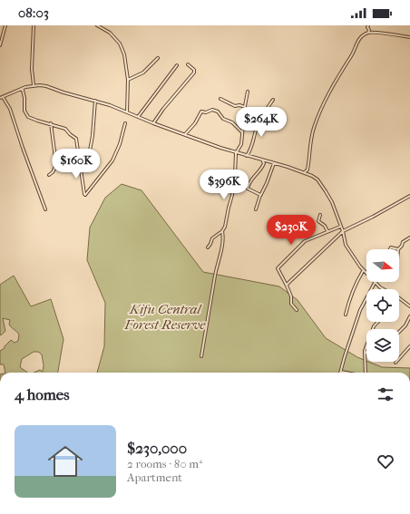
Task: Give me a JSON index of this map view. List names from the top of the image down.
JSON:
{
  "parks": ["Kifu Central Forest Reserve"],
  "north": "right",
  "page": {
    "status": "08:03",
    "price": [
      "$264K",
      "$160K",
      "$396K",
      "$230K"
    ],
    "heading": "4 homes",
    "list": [
      {
        "name": "$230,000",
        "note": "2 rooms · 80 m² · Apartment"
      }
    ]
  }
}
